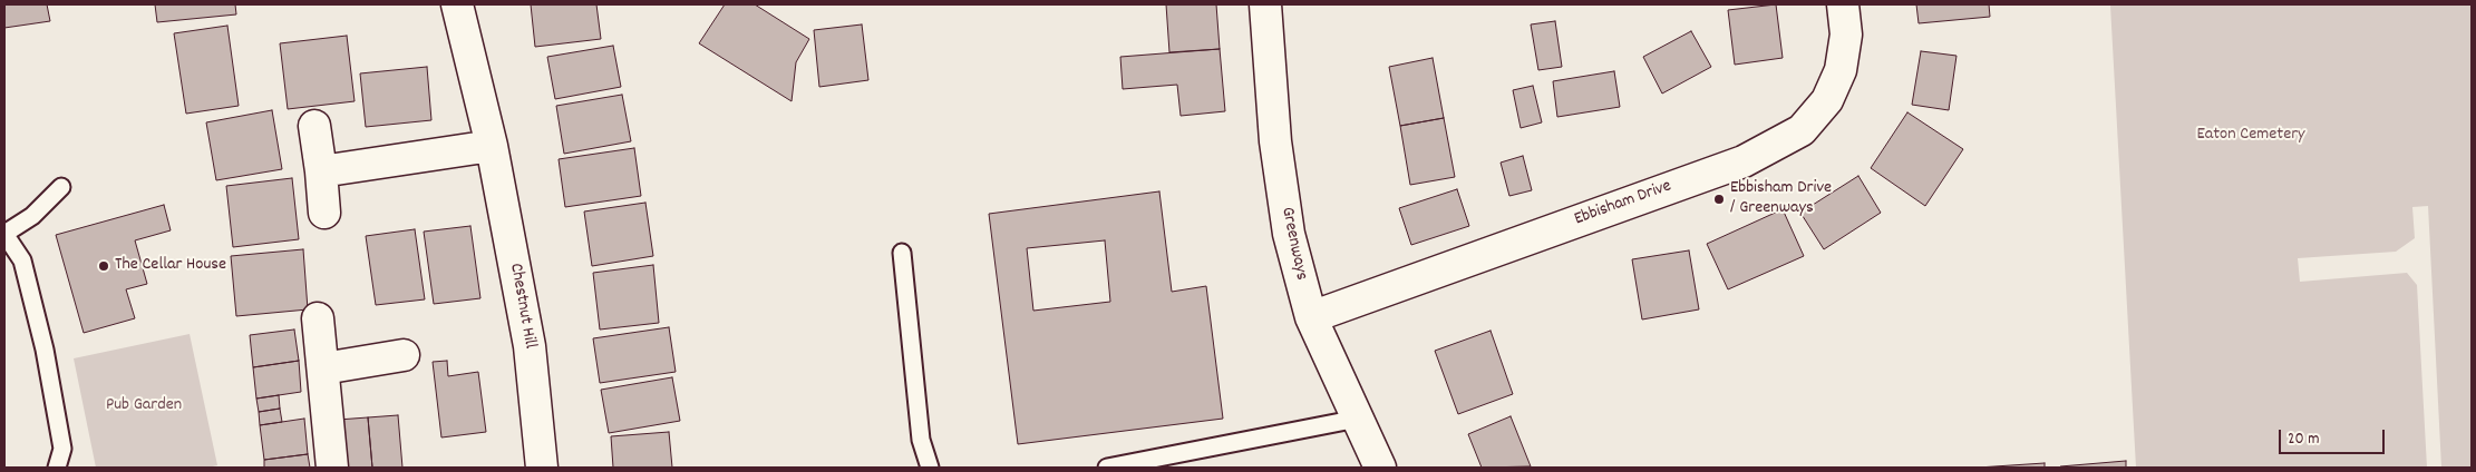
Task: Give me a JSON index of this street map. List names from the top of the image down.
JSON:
{
  "streets": {
    "street": ["Ebbisham Drive", "Greenways", "Chestnut Hill"]
  },
  "crossings": [
    ["Ebbisham Drive", "Greenways"]
  ],
  "parks": ["Eaton Cemetery", "Pub Garden"],
  "places": ["Ebbisham Drive / Greenways", "The Cellar House"],
  "scale_bar": "20 m"
}
